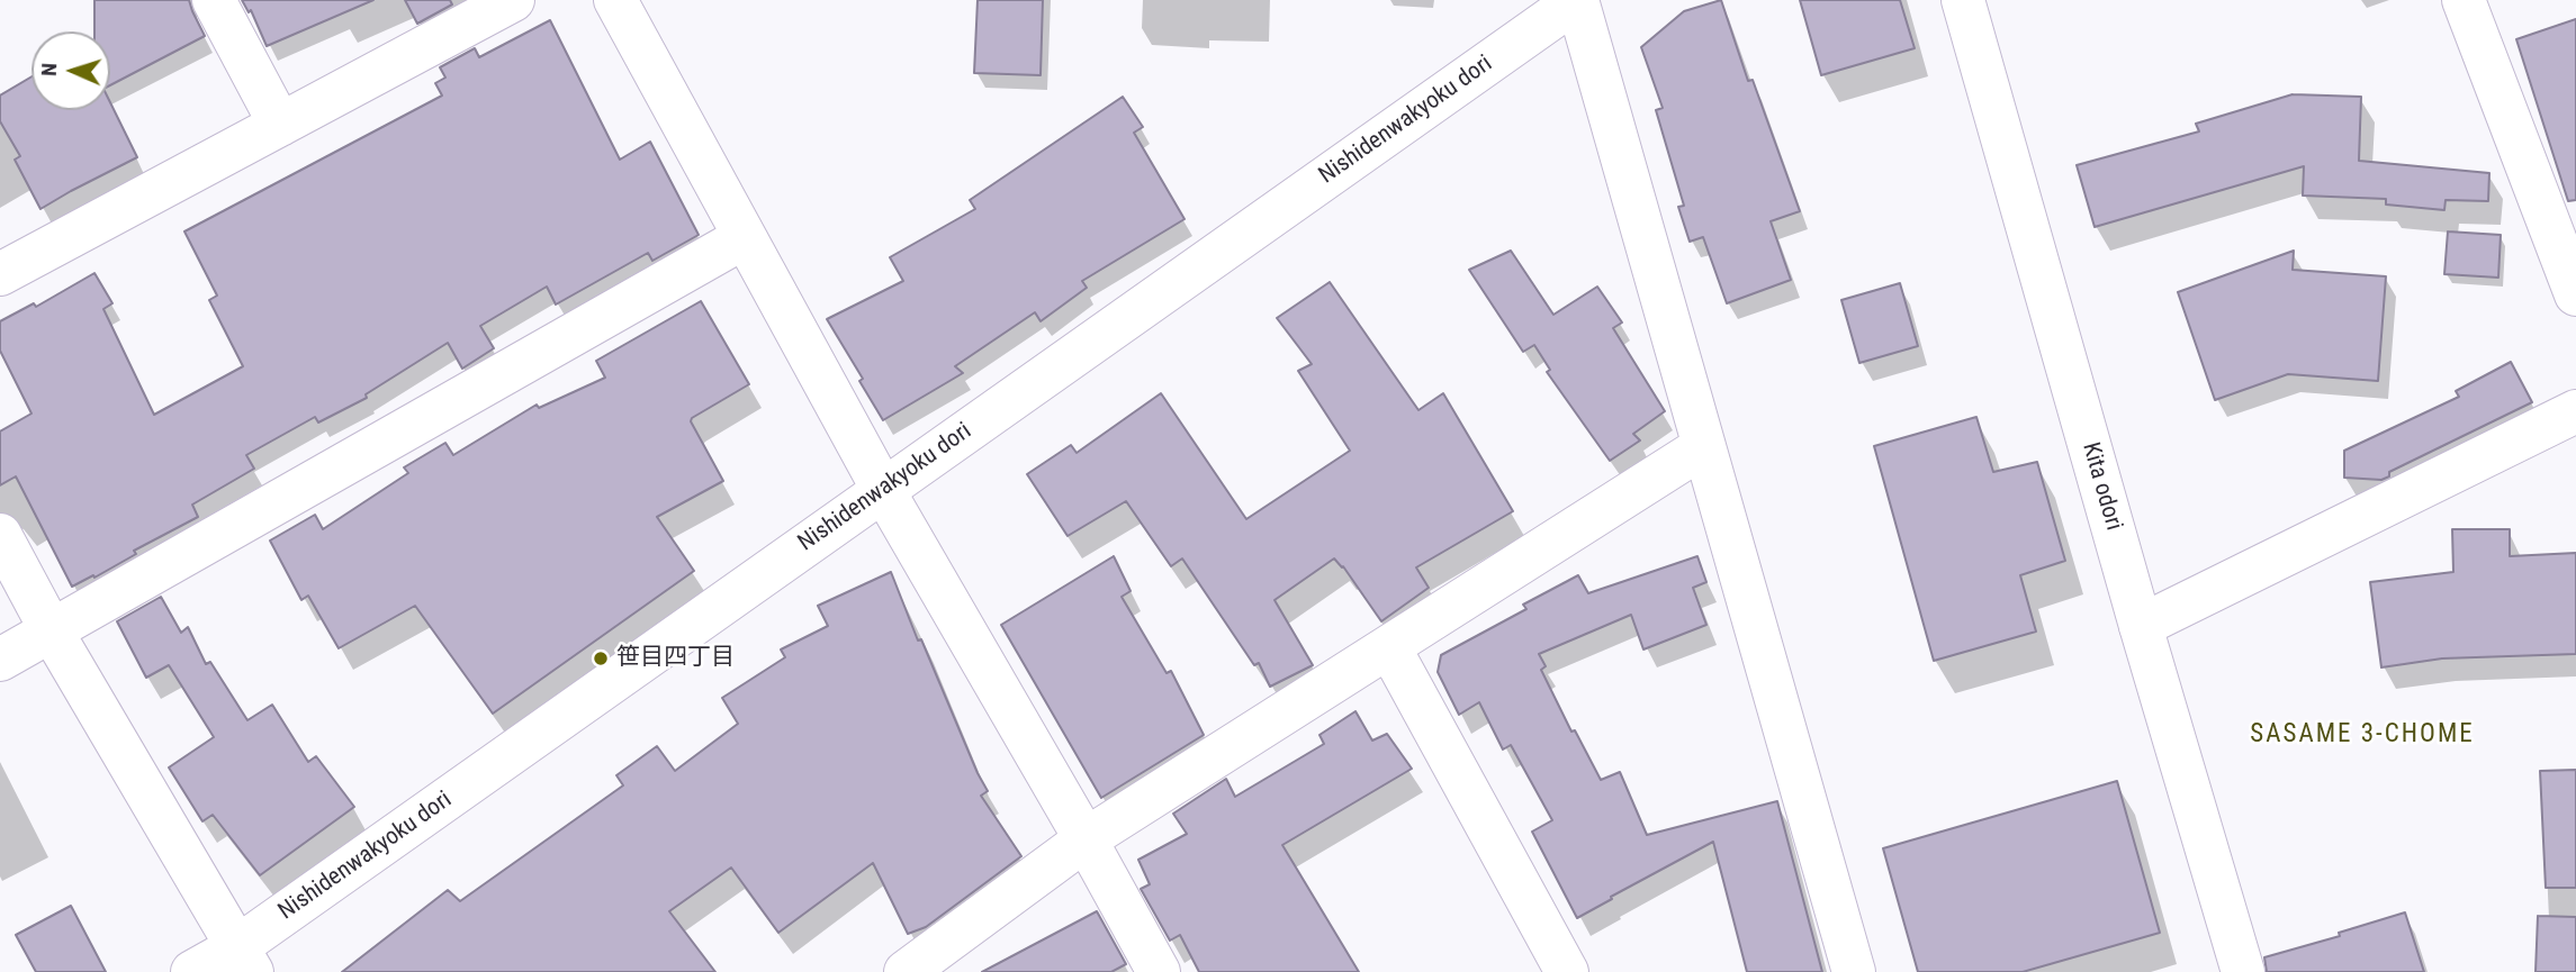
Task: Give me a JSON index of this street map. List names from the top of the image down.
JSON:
{
  "streets": {
    "street": ["Nishidenwakyoku dori", "Kita odori"]
  },
  "districts": ["SASAME 3-CHOME"],
  "places": ["笹目四丁目"],
  "north": "left"
}
